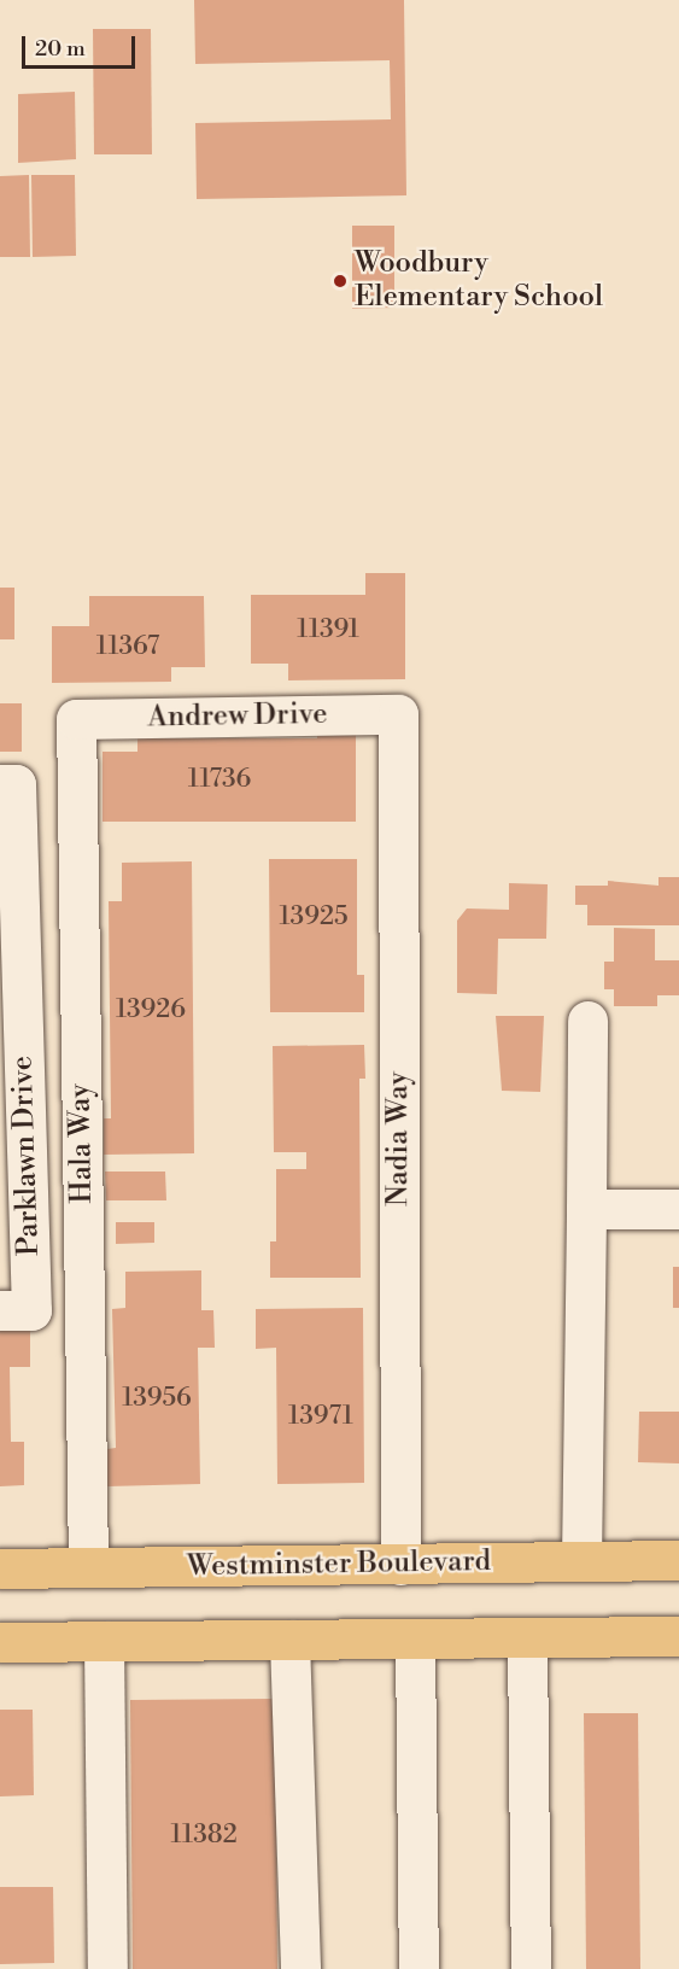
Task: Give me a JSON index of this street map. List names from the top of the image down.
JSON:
{
  "streets": {
    "main road": ["Westminster Boulevard"],
    "street": [
      "Andrew Drive",
      "Nadia Way",
      "Hala Way",
      "Parklawn Drive"
    ]
  },
  "crossings": [
    ["Andrew Drive", "Nadia Way"],
    ["Andrew Drive", "Hala Way"],
    ["Nadia Way", "Westminster Boulevard"],
    ["Hala Way", "Westminster Boulevard"]
  ],
  "places": ["Woodbury Elementary School"],
  "house_numbers": [
    "11391",
    "11367",
    "11736",
    "13925",
    "13926",
    "13956",
    "13971",
    "11382"
  ],
  "scale_bar": "20 m"
}
